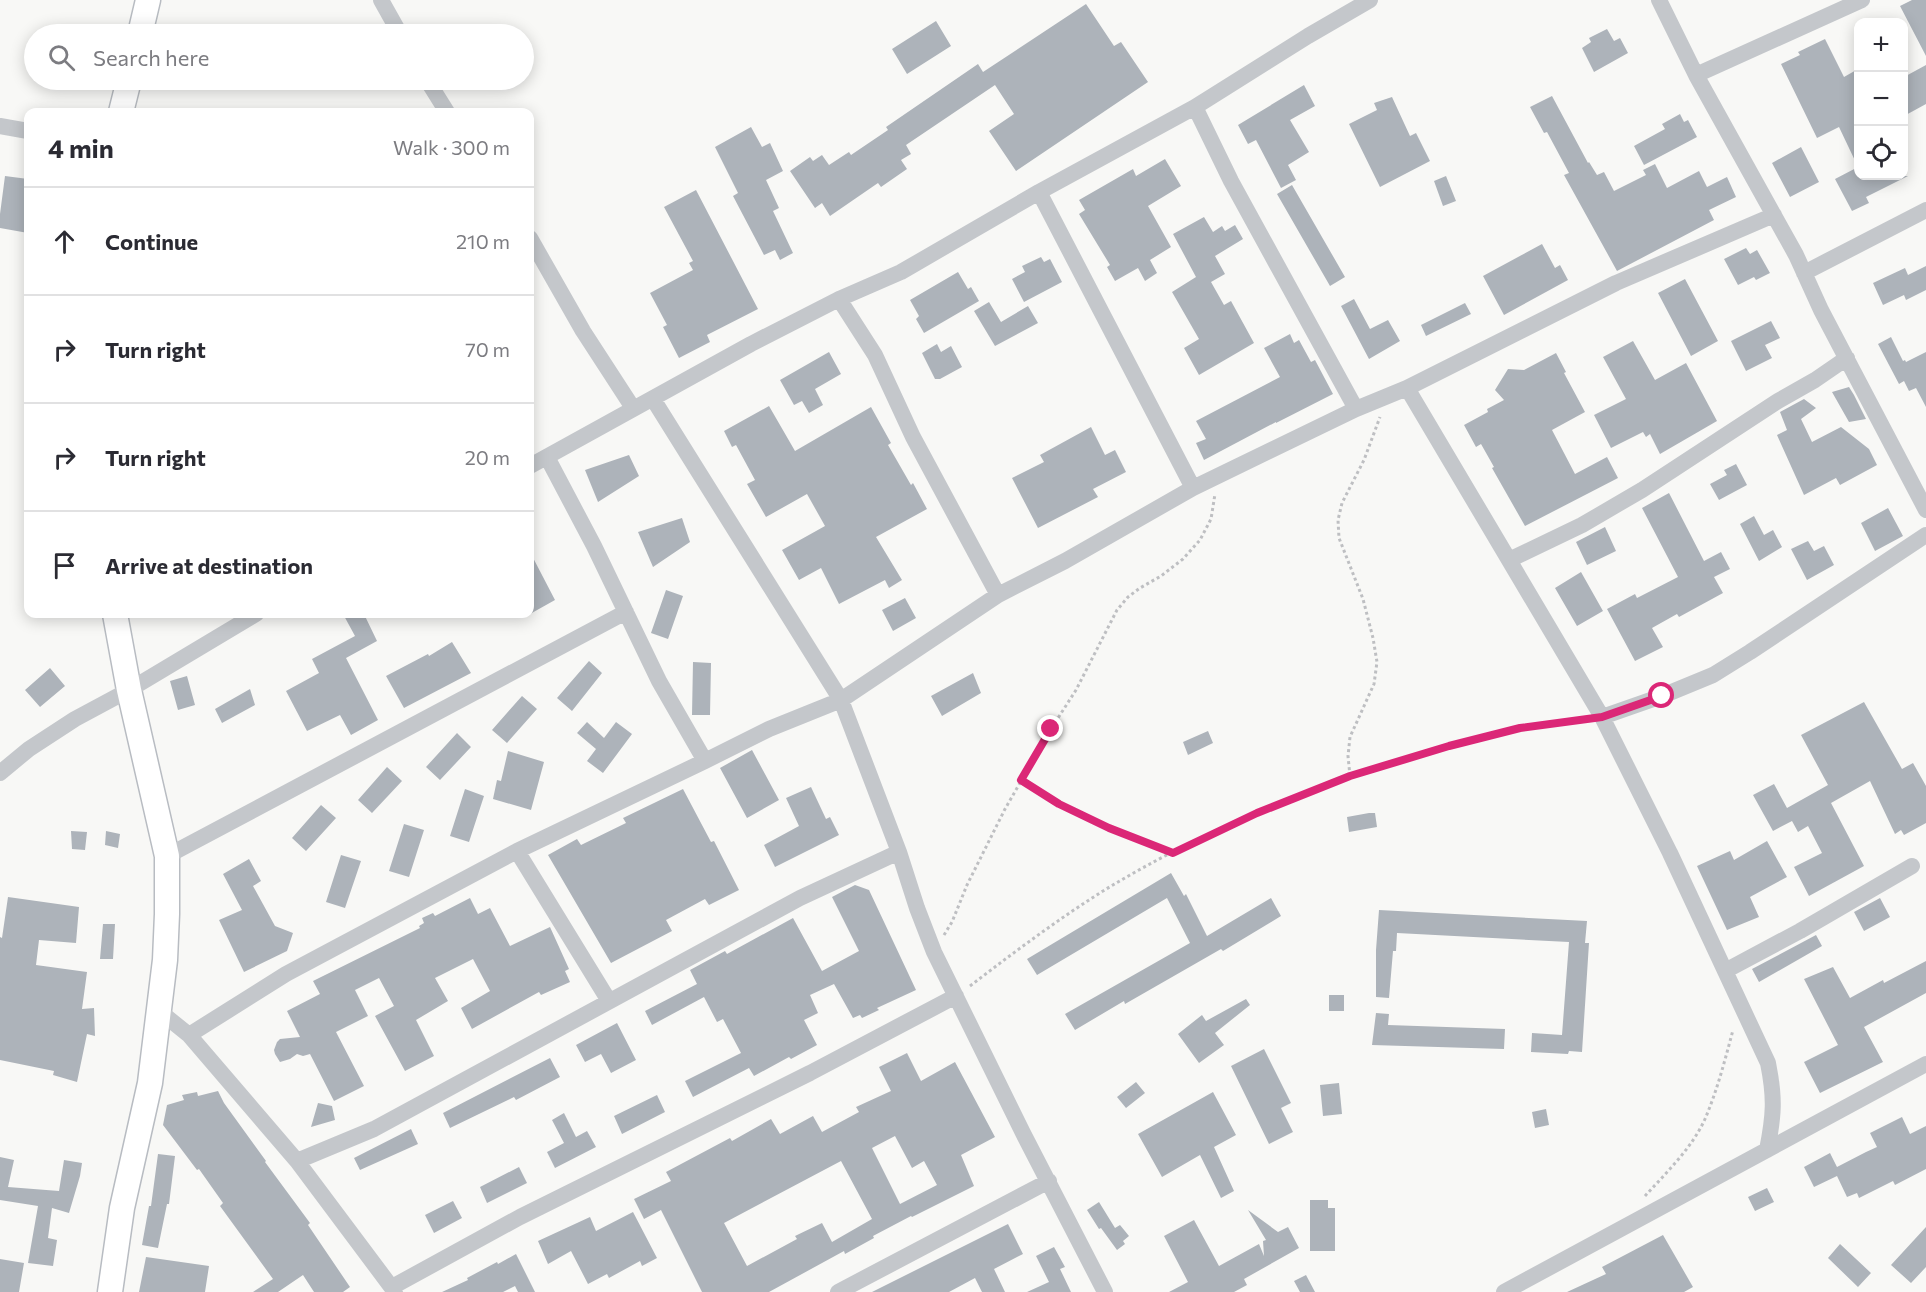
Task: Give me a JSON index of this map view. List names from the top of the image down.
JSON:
{
  "page": {
    "map_buttons": ["+", "−"],
    "search": "Search here",
    "heading": ["4 min", "Walk · 300 m"],
    "list": [
      ["Continue", "210 m"],
      ["Turn right", "70 m"],
      ["Turn right", "20 m"],
      "Arrive at destination"
    ]
  }
}
